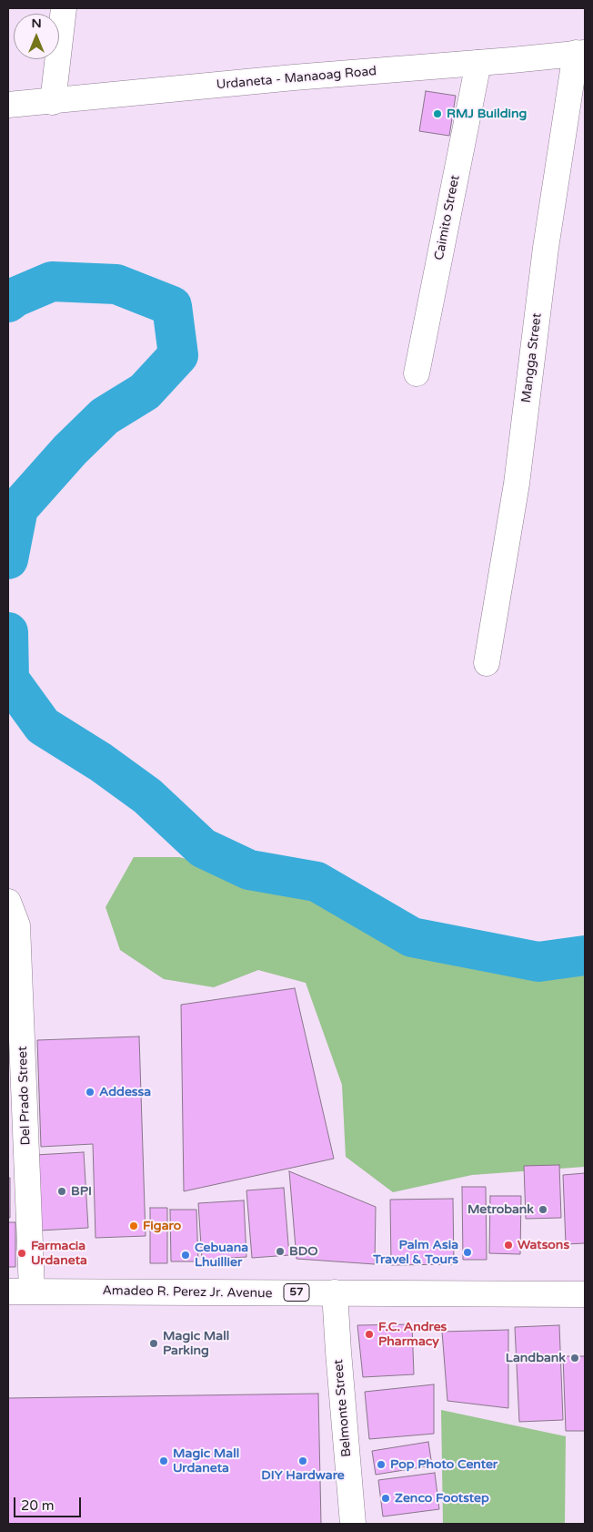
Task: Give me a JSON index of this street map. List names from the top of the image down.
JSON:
{
  "streets": {
    "street": [
      "Urdaneta - Manaoag Road",
      "Caimito Street",
      "Mangga Street",
      "Del Prado Street",
      "Amadeo R. Perez Jr. Avenue",
      "57",
      "Belmonte Street"
    ]
  },
  "crossings": [
    ["Urdaneta - Manaoag Road", "Caimito Street"],
    ["Urdaneta - Manaoag Road", "Mangga Street"],
    ["Del Prado Street", "Amadeo R. Perez Jr. Avenue"],
    ["Amadeo R. Perez Jr. Avenue", "Belmonte Street"]
  ],
  "places": [
    "RMJ Building",
    "Addessa",
    "BPI",
    "Metrobank",
    "Figaro",
    "Watsons",
    "BDO",
    "Palm Asia Travel & Tours",
    "Farmacia Urdaneta",
    "Cebuana Lhuillier",
    "F.C. Andres Pharmacy",
    "Magic Mall Parking",
    "Landbank",
    "Magic Mall Urdaneta",
    "DIY Hardware",
    "Pop Photo Center",
    "Zenco Footstep"
  ],
  "scale_bar": "20 m",
  "north": "top"
}
